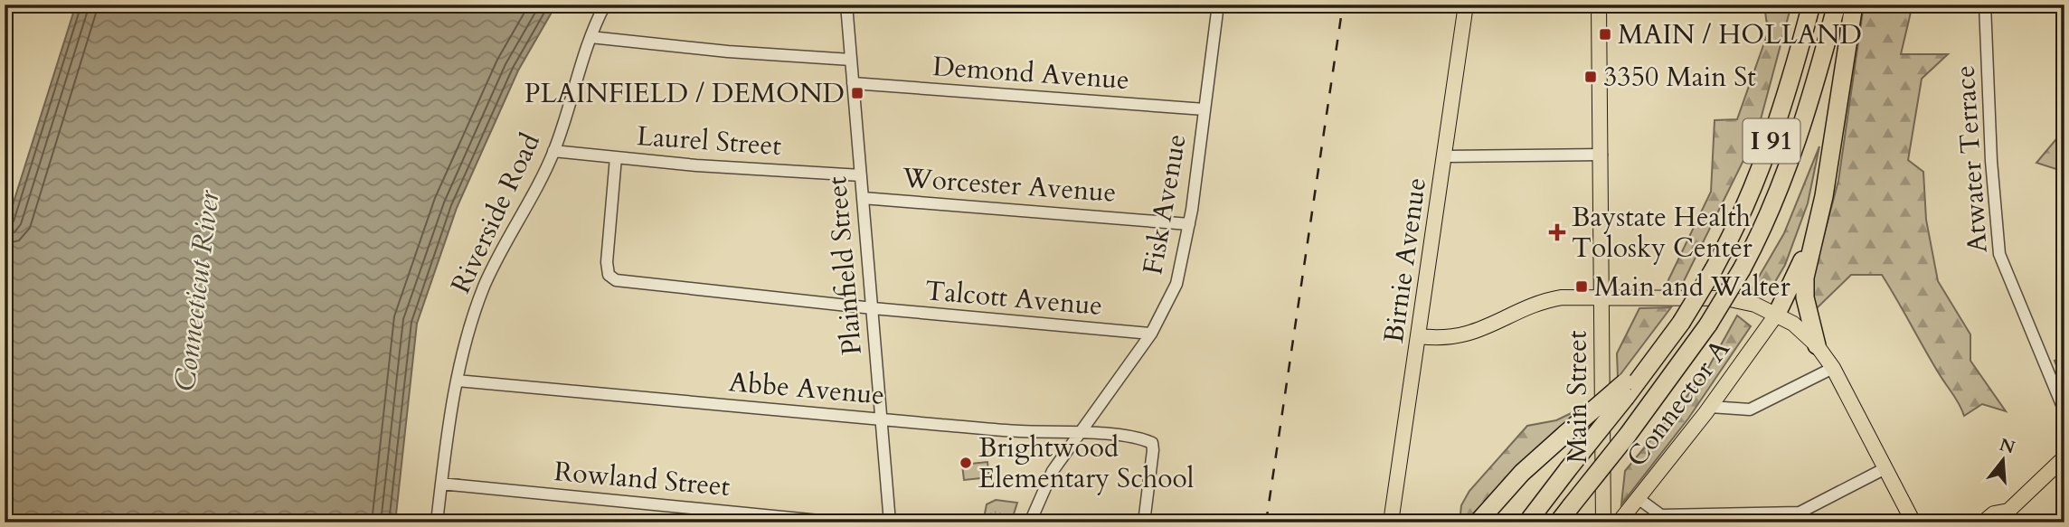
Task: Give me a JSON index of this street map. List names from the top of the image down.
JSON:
{
  "streets": {
    "highway": ["I 91"],
    "main road": ["Birnie Avenue", "Main Street", "Connector A"],
    "street": [
      "Demond Avenue",
      "Laurel Street",
      "Atwater Terrace",
      "Worcester Avenue",
      "Fisk Avenue",
      "Riverside Road",
      "Plainfield Street",
      "Talcott Avenue",
      "Abbe Avenue",
      "Rowland Street"
    ]
  },
  "crossings": [
    ["Demond Avenue", "Fisk Avenue"],
    ["Demond Avenue", "Plainfield Street"],
    ["Laurel Street", "Riverside Road"],
    ["Laurel Street", "Plainfield Street"],
    ["Laurel Street", "Talcott Avenue"],
    ["Worcester Avenue", "Fisk Avenue"],
    ["Worcester Avenue", "Plainfield Street"],
    ["Fisk Avenue", "Talcott Avenue"],
    ["Fisk Avenue", "Abbe Avenue"],
    ["Riverside Road", "Abbe Avenue"],
    ["Riverside Road", "Rowland Street"],
    ["Plainfield Street", "Talcott Avenue"],
    ["Plainfield Street", "Abbe Avenue"]
  ],
  "water": ["Connecticut River"],
  "places": {
    "transit": [
      "MAIN / HOLLAND",
      "3350 Main St",
      "PLAINFIELD / DEMOND",
      "Main and Walter"
    ],
    "health": ["Baystate Health Tolosky Center"],
    "other": ["Brightwood Elementary School"]
  },
  "north": "top"
}
